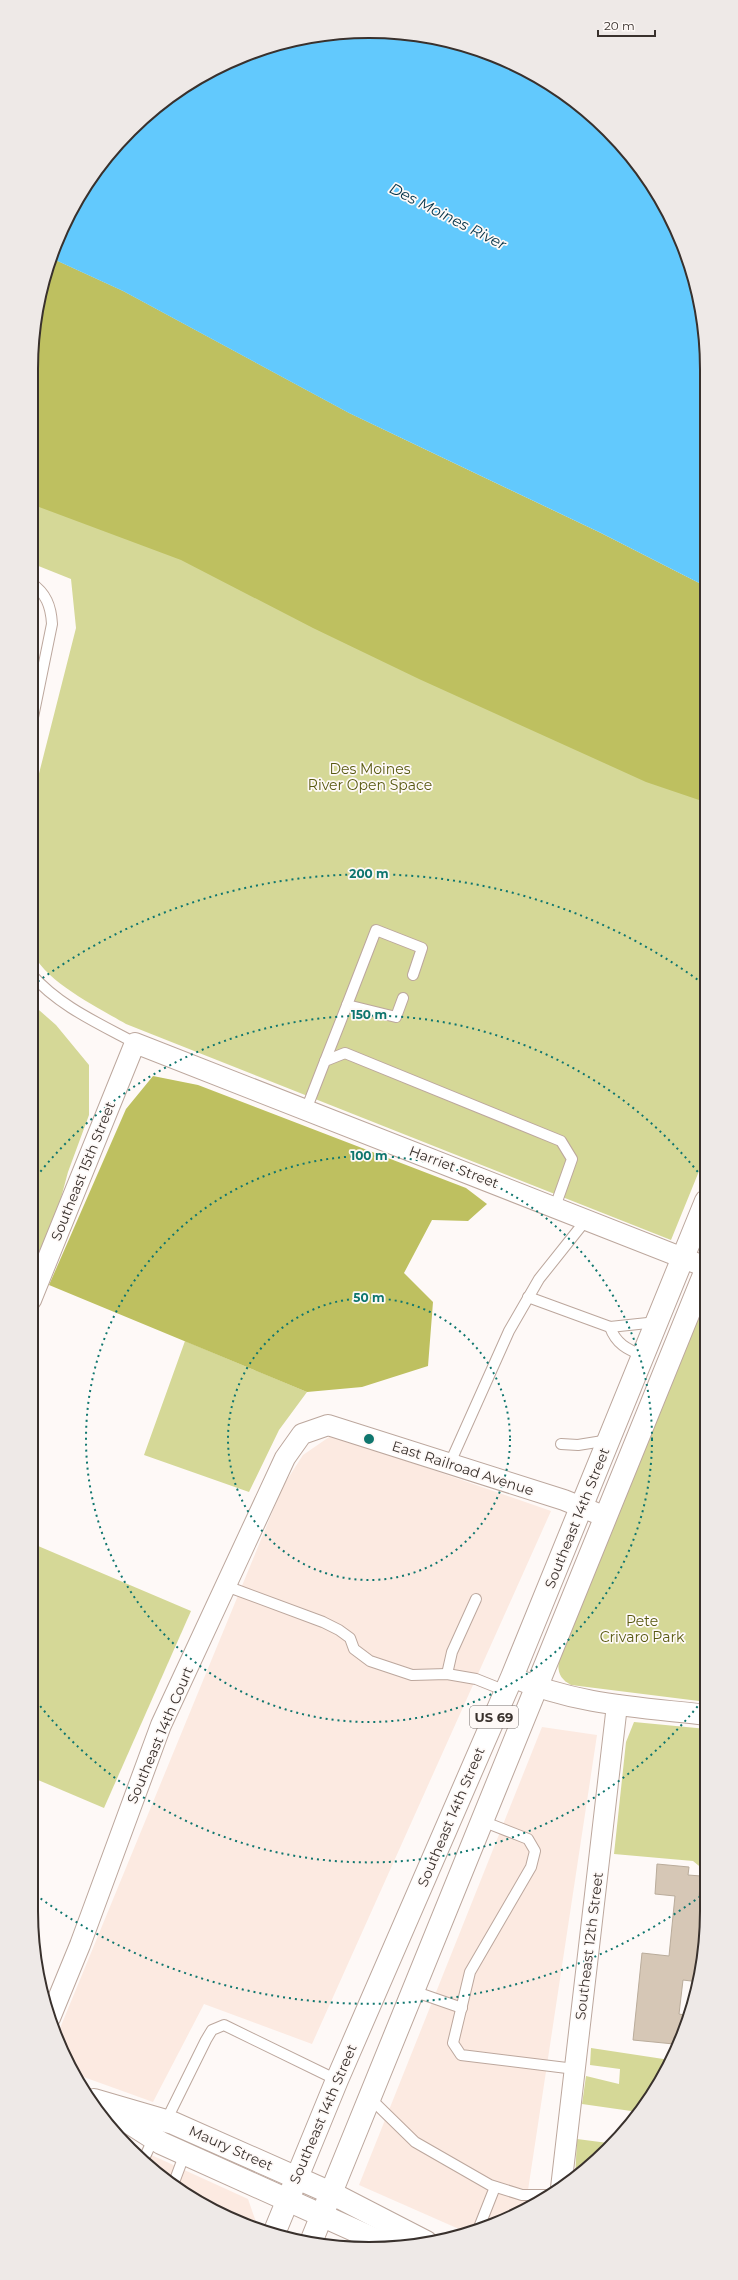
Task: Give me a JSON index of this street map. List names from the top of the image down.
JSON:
{
  "streets": {
    "main road": ["Southeast 14th Street", "US 69", "Maury Street"],
    "street": [
      "Harriet Street",
      "Southeast 15th Street",
      "East Railroad Avenue",
      "Southeast 14th Court",
      "Southeast 12th Street"
    ]
  },
  "crossings": [
    ["Harriet Street", "Southeast 15th Street"],
    ["Harriet Street", "Southeast 14th Street"],
    ["East Railroad Avenue", "Southeast 14th Street"],
    ["East Railroad Avenue", "Southeast 14th Court"],
    ["Southeast 14th Street", "Maury Street"]
  ],
  "water": ["Des Moines River"],
  "parks": ["Des Moines River Open Space", "Pete Crivaro Park"],
  "scale_bar": "20 m",
  "rings": [
    "200 m",
    "150 m",
    "100 m",
    "50 m"
  ]
}
